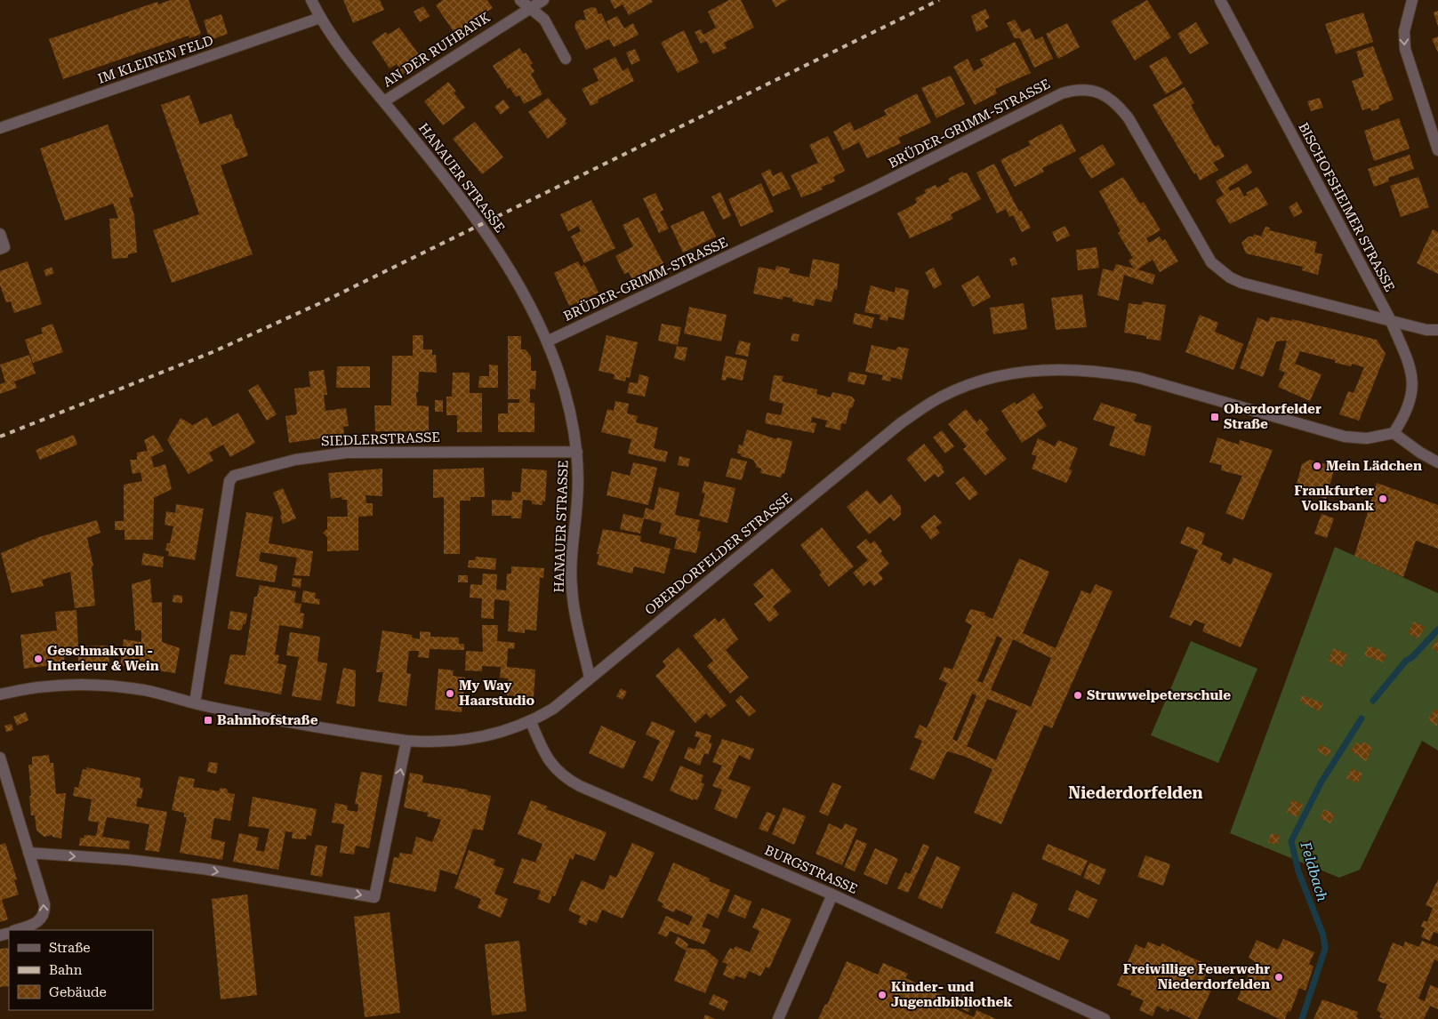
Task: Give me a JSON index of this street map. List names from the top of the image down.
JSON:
{
  "streets": {
    "street": [
      "AN DER RUHBANK",
      "IM KLEINEN FELD",
      "BRÜDER-GRIMM-STRASSE",
      "HANAUER STRASSE",
      "BISCHOFSHEIMER STRASSE",
      "SIEDLERSTRASSE",
      "OBERDORFELDER STRASSE",
      "BURGSTRASSE"
    ]
  },
  "crossings": [
    ["AN DER RUHBANK", "HANAUER STRASSE"],
    ["IM KLEINEN FELD", "HANAUER STRASSE"],
    ["BRÜDER-GRIMM-STRASSE", "HANAUER STRASSE"],
    ["BRÜDER-GRIMM-STRASSE", "BISCHOFSHEIMER STRASSE"],
    ["HANAUER STRASSE", "SIEDLERSTRASSE"],
    ["HANAUER STRASSE", "OBERDORFELDER STRASSE"],
    ["BISCHOFSHEIMER STRASSE", "OBERDORFELDER STRASSE"],
    ["SIEDLERSTRASSE", "OBERDORFELDER STRASSE"],
    ["OBERDORFELDER STRASSE", "BURGSTRASSE"]
  ],
  "districts": ["Niederdorfelden"],
  "water": ["Feldbach"],
  "places": {
    "transit": ["Oberdorfelder Straße", "Bahnhofstraße"],
    "other": [
      "Mein Lädchen",
      "Frankfurter Volksbank",
      "Geschmakvoll - Interieur & Wein",
      "My Way Haarstudio",
      "Struwwelpeterschule",
      "Freiwillige Feuerwehr Niederdorfelden",
      "Kinder- und Jugendbibliothek"
    ]
  },
  "legend": ["Straße", "Bahn", "Gebäude"]
}
